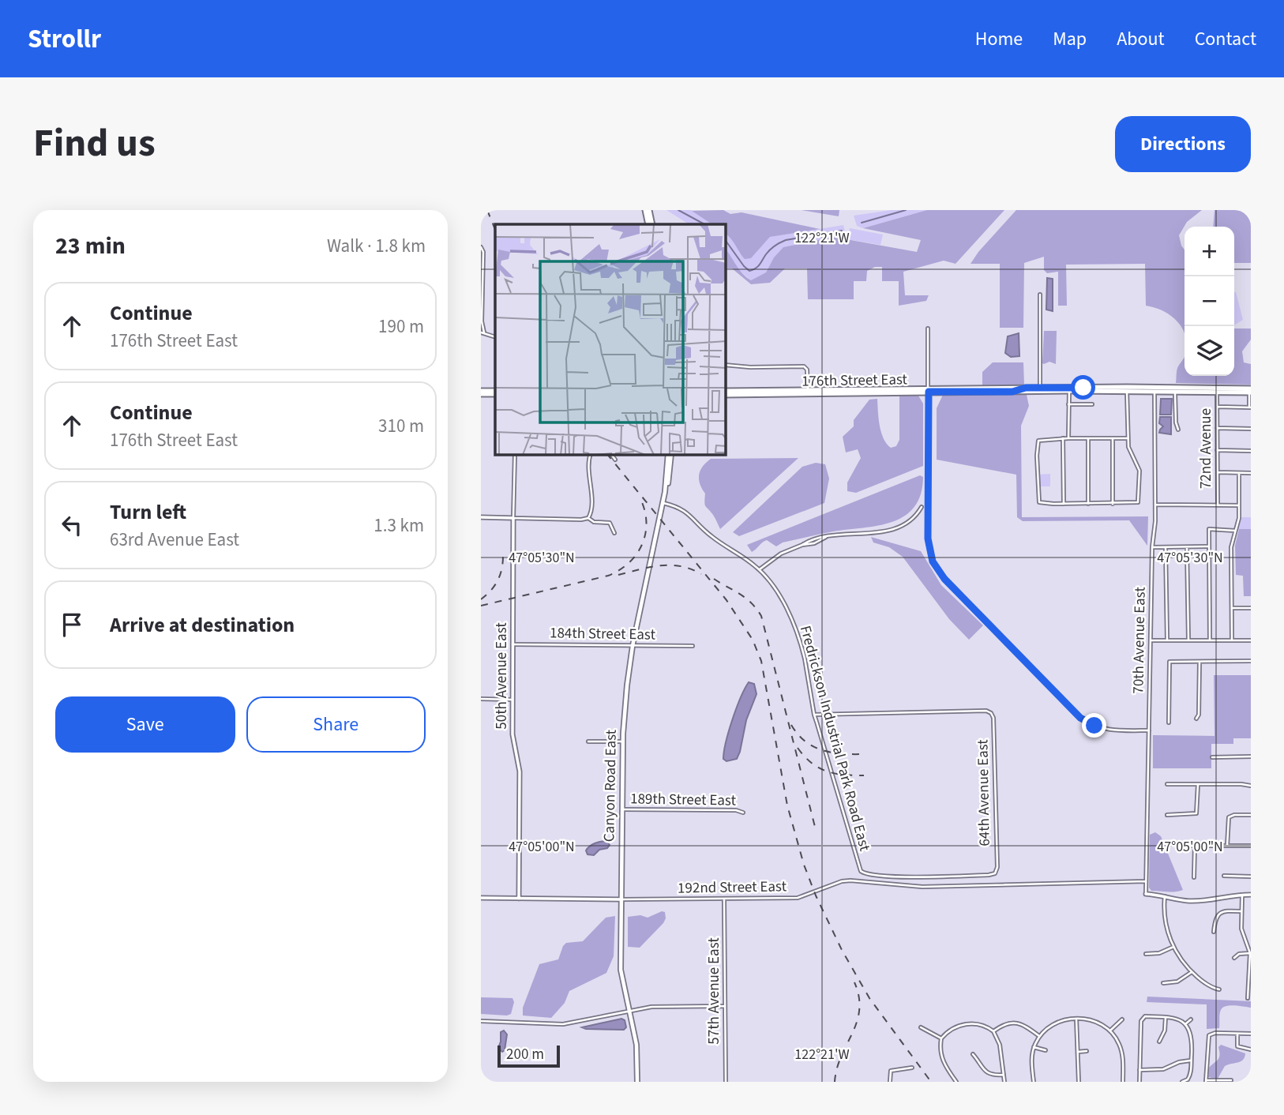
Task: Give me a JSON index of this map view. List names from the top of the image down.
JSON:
{
  "streets": {
    "main road": ["176th Street East", "Canyon Road East"],
    "street": [
      "72nd Avenue",
      "184th Street East",
      "70th Avenue East",
      "50th Avenue East",
      "Fredrickson Industrial Park Road East",
      "64th Avenue East",
      "189th Street East",
      "192nd Street East",
      "57th Avenue East"
    ]
  },
  "crossings": [
    ["176th Street East", "72nd Avenue"],
    ["176th Street East", "70th Avenue East"],
    ["184th Street East", "50th Avenue East"],
    ["184th Street East", "Canyon Road East"],
    ["70th Avenue East", "192nd Street East"],
    ["50th Avenue East", "192nd Street East"],
    ["Fredrickson Industrial Park Road East", "Canyon Road East"],
    ["Fredrickson Industrial Park Road East", "64th Avenue East"],
    ["Canyon Road East", "189th Street East"],
    ["Canyon Road East", "192nd Street East"],
    ["192nd Street East", "57th Avenue East"]
  ],
  "scale_bar": "200 m",
  "page": {
    "header": "Strollr",
    "nav": [
      "Home",
      "Map",
      "About",
      "Contact"
    ],
    "title": "Find us",
    "buttons": [
      "Directions",
      ["Save", "Share"]
    ],
    "heading": ["23 min", "Walk · 1.8 km"],
    "map_buttons": ["+", "−"],
    "list": [
      ["Continue", "176th Street East", "190 m"],
      ["Continue", "176th Street East", "310 m"],
      ["Turn left", "63rd Avenue East", "1.3 km"],
      "Arrive at destination"
    ],
    "scale": "200 m"
  },
  "coordinates": ["122°21'W", "47°05'30\"N", "47°05'00\"N"]
}
